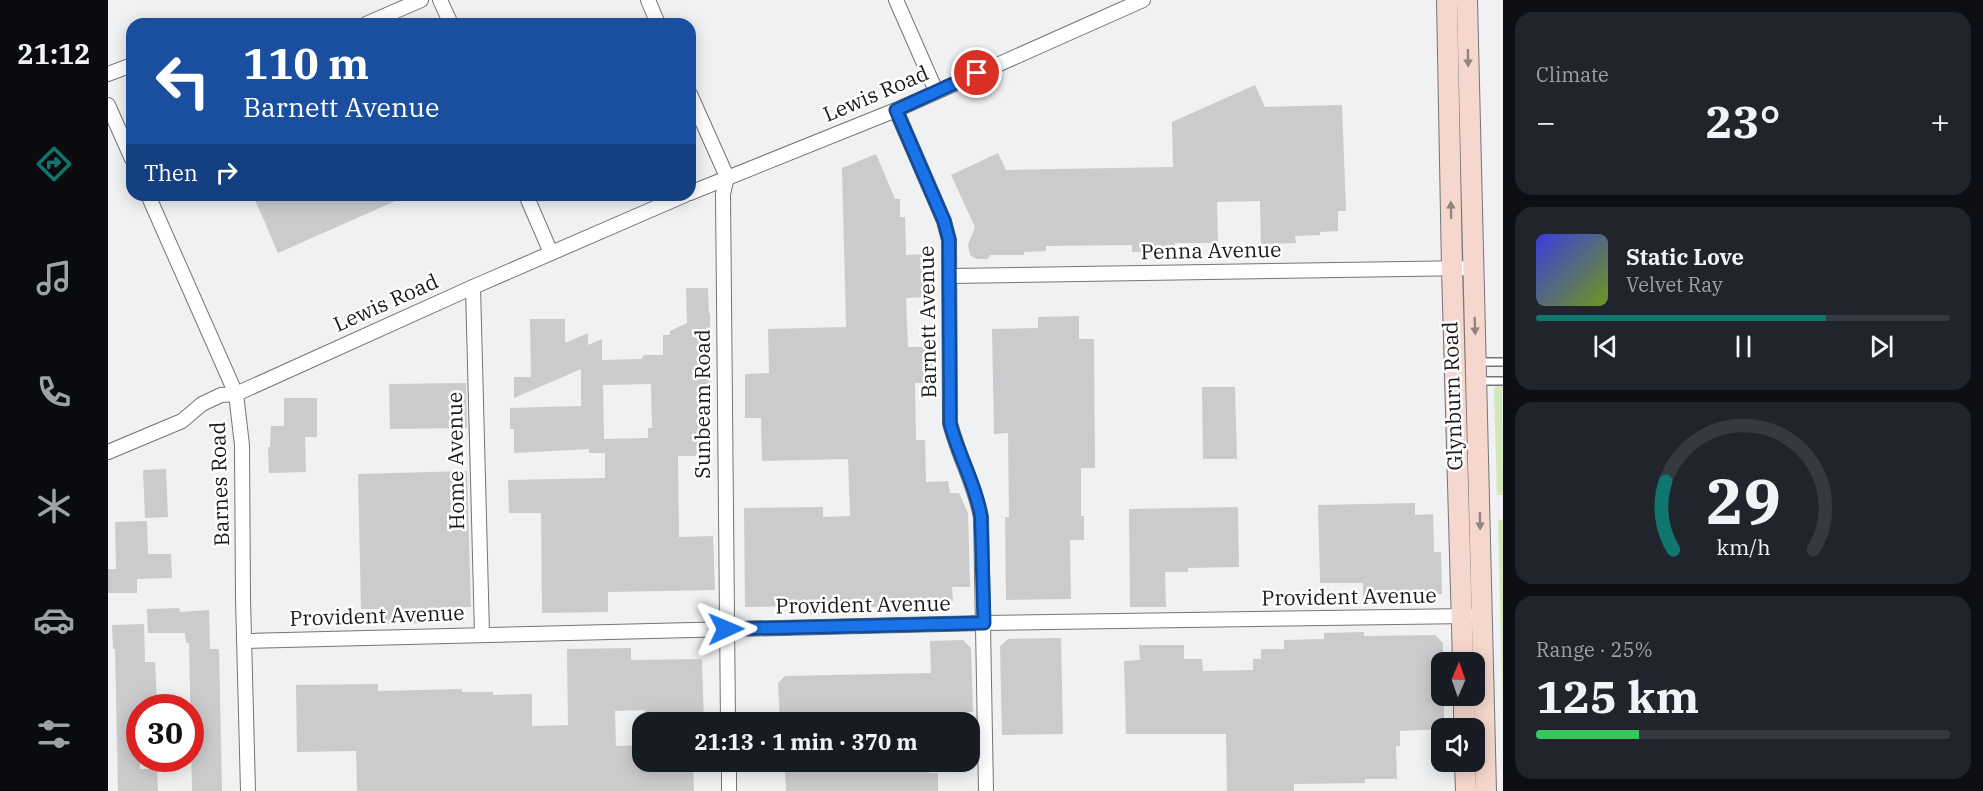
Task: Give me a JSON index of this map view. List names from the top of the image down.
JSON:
{
  "streets": {
    "main road": ["Glynburn Road"],
    "street": [
      "Lewis Road",
      "Penna Avenue",
      "Barnett Avenue",
      "Sunbeam Road",
      "Home Avenue",
      "Barnes Road",
      "Provident Avenue"
    ]
  },
  "crossings": [
    ["Lewis Road", "Barnett Avenue"],
    ["Lewis Road", "Sunbeam Road"],
    ["Lewis Road", "Home Avenue"],
    ["Lewis Road", "Barnes Road"],
    ["Penna Avenue", "Barnett Avenue"],
    ["Penna Avenue", "Glynburn Road"],
    ["Barnett Avenue", "Provident Avenue"],
    ["Glynburn Road", "Provident Avenue"],
    ["Sunbeam Road", "Provident Avenue"],
    ["Home Avenue", "Provident Avenue"],
    ["Barnes Road", "Provident Avenue"]
  ],
  "north": "top",
  "page": {
    "tabs": "21:12",
    "tile": [
      "Climate",
      ["Range · 25%", "125 km"]
    ],
    "turn": ["110 m", "Barnett Avenue"],
    "heat": ["−", "23°", "+"],
    "then": "Then",
    "song": ["Static Love", "Velvet Ray"],
    "limit": "30",
    "trip": "21:13 · 1 min · 370 m",
    "gauge": ["29", "km/h"]
  }
}
